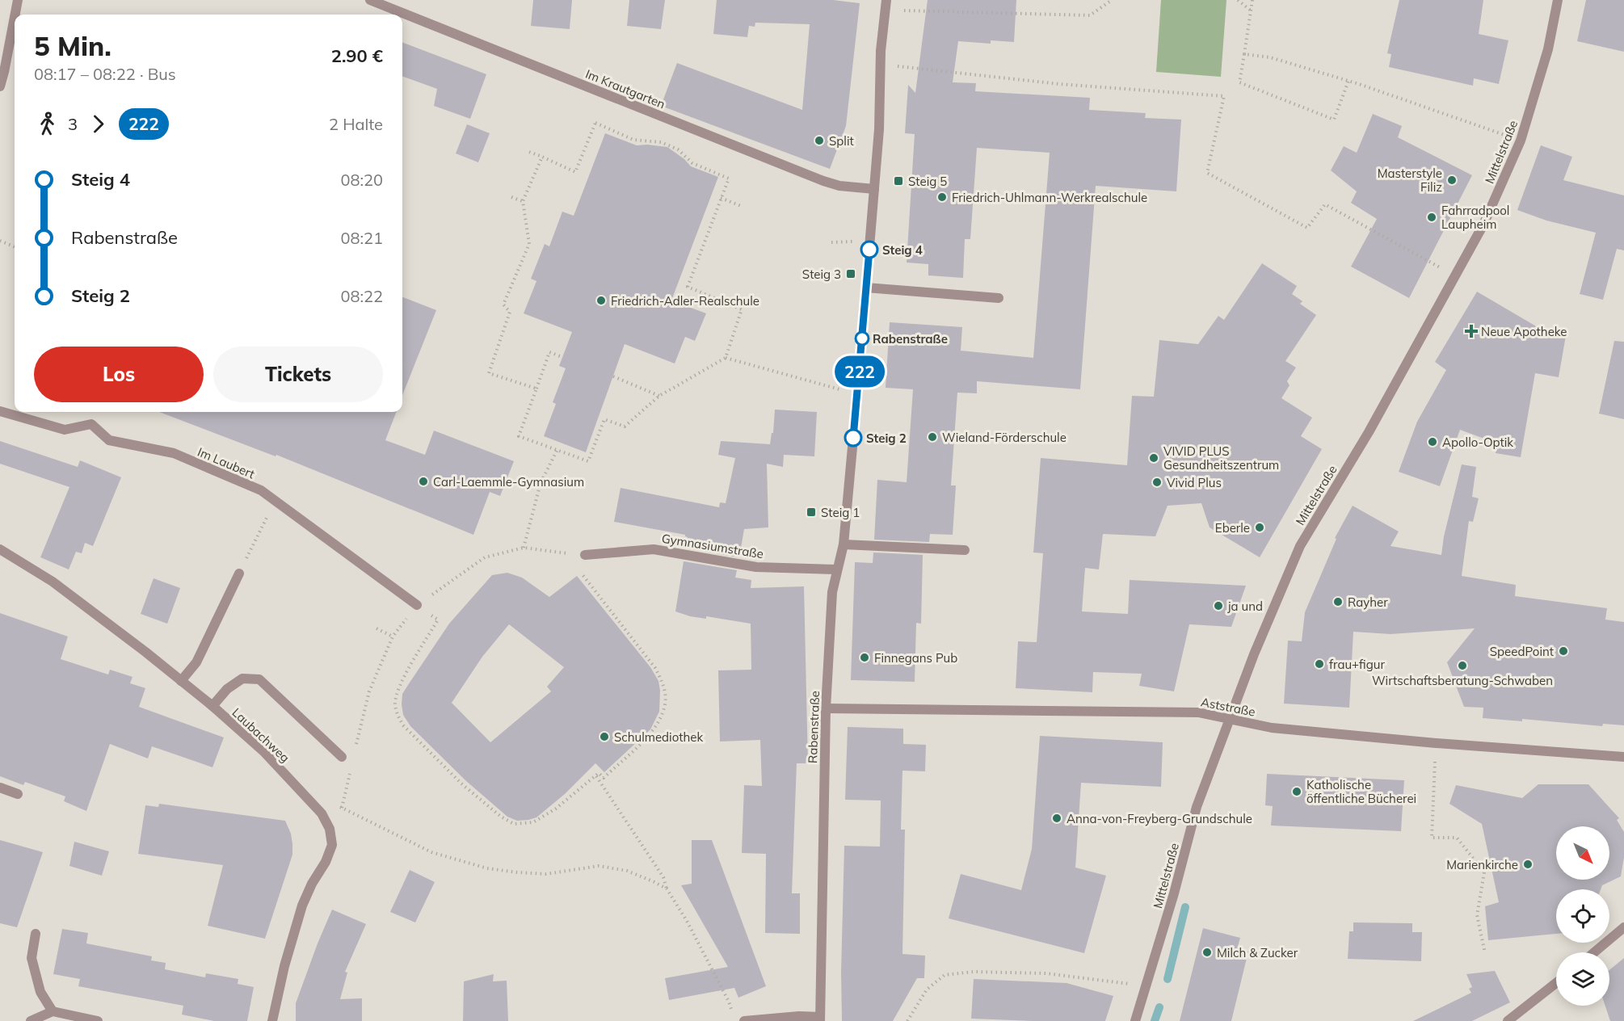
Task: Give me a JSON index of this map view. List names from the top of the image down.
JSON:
{
  "streets": {
    "street": [
      "Im Krautgarten",
      "Mittelstraße",
      "Im Laubert",
      "Gymnasiumstraße",
      "Aststraße",
      "Rabenstraße",
      "Laubachweg"
    ]
  },
  "crossings": [
    ["Im Krautgarten", "Rabenstraße"],
    ["Mittelstraße", "Aststraße"],
    ["Gymnasiumstraße", "Rabenstraße"],
    ["Aststraße", "Rabenstraße"]
  ],
  "places": {
    "other": [
      "Split",
      "Masterstyle Filiz",
      "Friedrich-Uhlmann-Werkrealschule",
      "Fahrradpool Laupheim",
      "Steig 4",
      "Friedrich-Adler-Realschule",
      "Rabenstraße",
      "Wieland-Förderschule",
      "Steig 2",
      "Apollo-Optik",
      "VIVID PLUS Gesundheitszentrum",
      "Carl-Laemmle-Gymnasium",
      "Vivid Plus",
      "Eberle",
      "Rayher",
      "ja und",
      "SpeedPoint",
      "Finnegans Pub",
      "frau+figur",
      "Wirtschaftsberatung-Schwaben",
      "Schulmediothek",
      "Katholische öffentliche Bücherei",
      "Anna-von-Freyberg-Grundschule",
      "Marienkirche",
      "Milch & Zucker"
    ],
    "transit": ["Steig 5", "Steig 3", "Steig 1"],
    "health": ["Neue Apotheke"]
  },
  "lines": ["bus line 222"],
  "north": "bottom right",
  "page": {
    "on_map": "222",
    "heading": ["5 Min.", "08:17 – 08:22 · Bus", "2.90 €"],
    "legs": ["3", "222", "2 Halte"],
    "list": [
      {
        "name": "Steig 4",
        "value": "08:20"
      },
      {
        "name": "Rabenstraße",
        "value": "08:21"
      },
      {
        "name": "Steig 2",
        "value": "08:22"
      }
    ],
    "buttons": ["Los", "Tickets"]
  }
}
